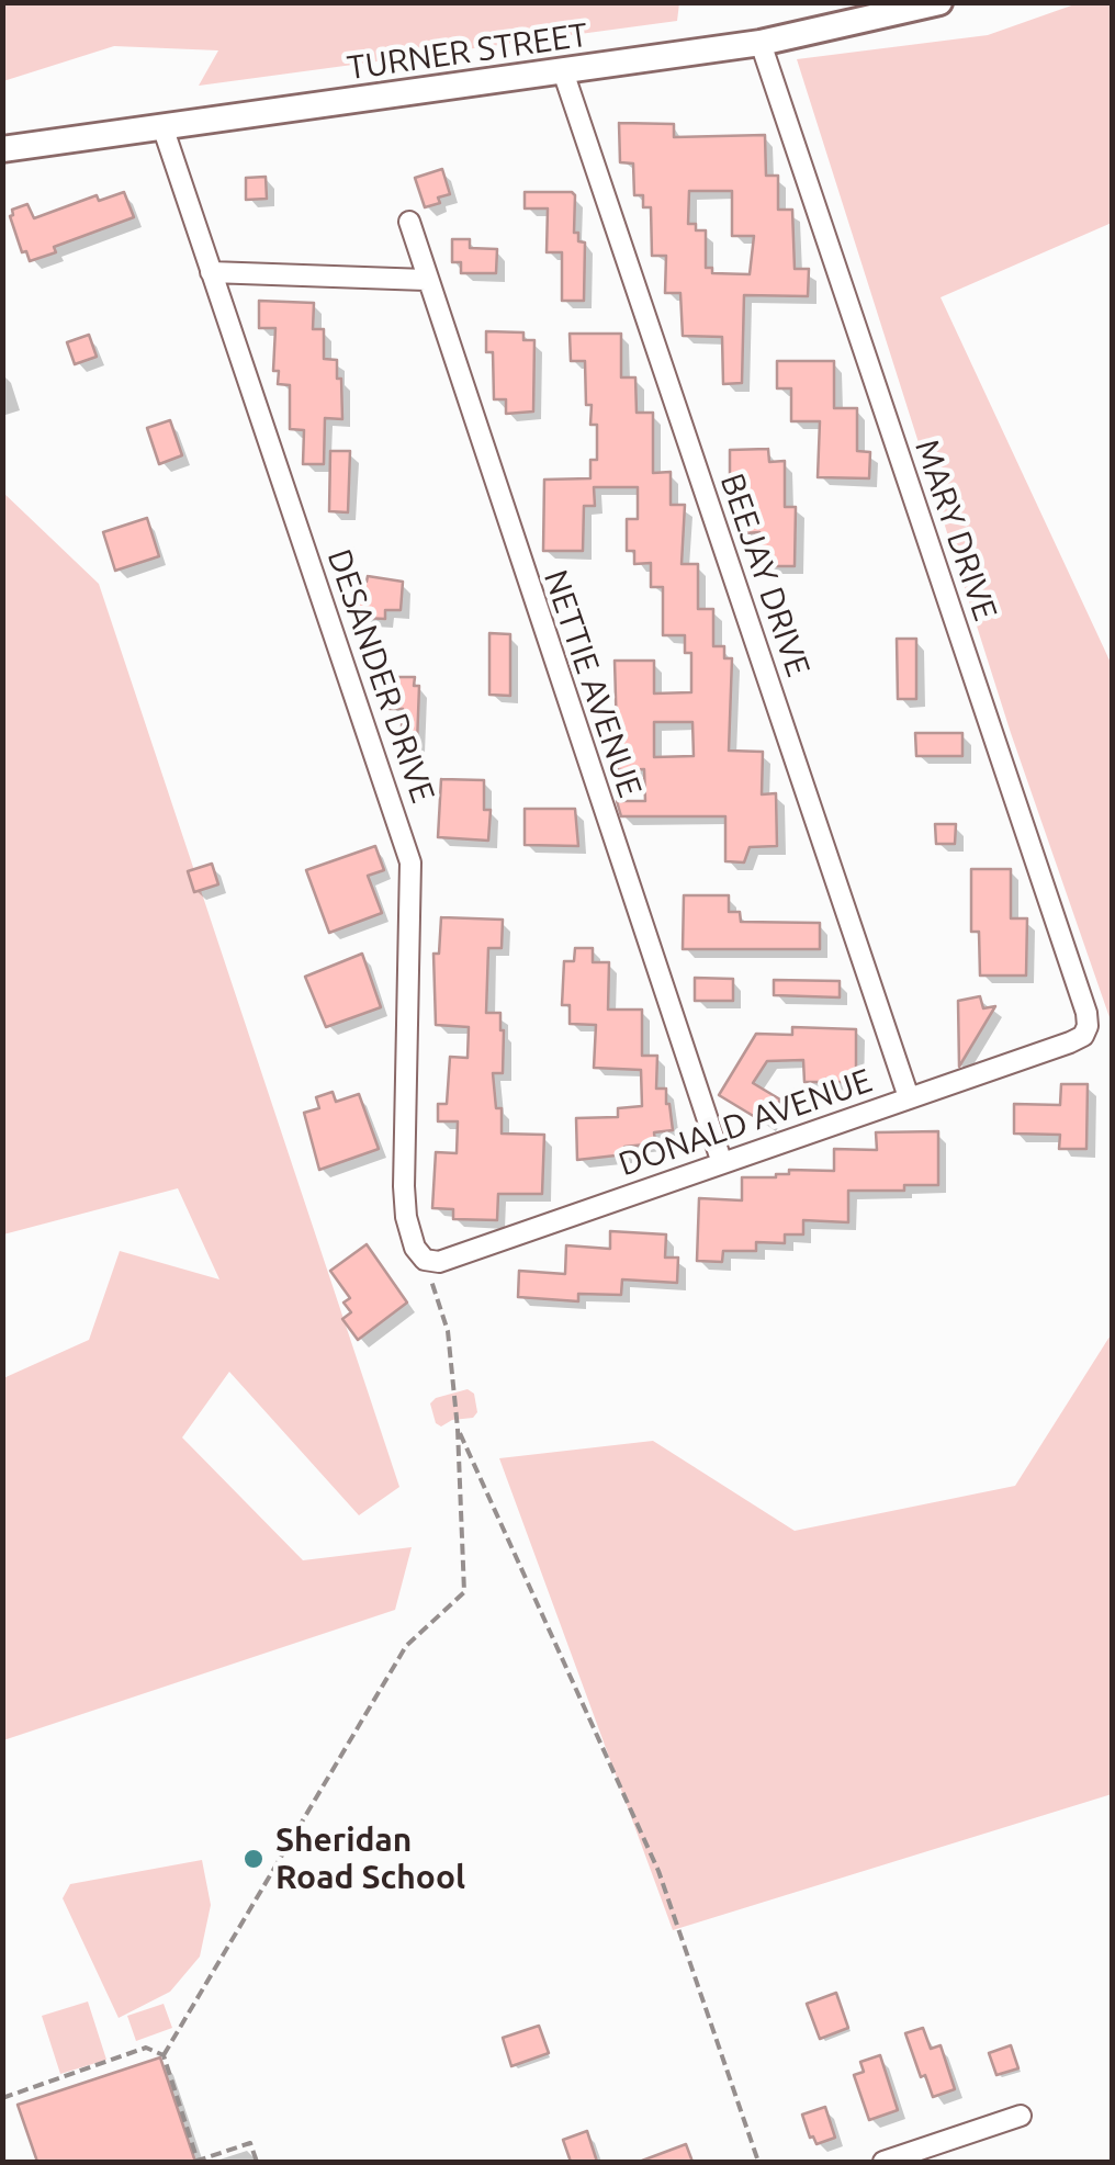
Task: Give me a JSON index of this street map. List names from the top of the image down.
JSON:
{
  "streets": {
    "street": [
      "TURNER STREET",
      "MARY DRIVE",
      "BEEJAY DRIVE",
      "DESANDER DRIVE",
      "NETTIE AVENUE",
      "DONALD AVENUE"
    ]
  },
  "crossings": [
    ["TURNER STREET", "MARY DRIVE"],
    ["TURNER STREET", "BEEJAY DRIVE"],
    ["TURNER STREET", "DESANDER DRIVE"],
    ["MARY DRIVE", "DONALD AVENUE"],
    ["BEEJAY DRIVE", "DONALD AVENUE"],
    ["DESANDER DRIVE", "DONALD AVENUE"],
    ["NETTIE AVENUE", "DONALD AVENUE"]
  ],
  "places": ["Sheridan Road School"]
}
